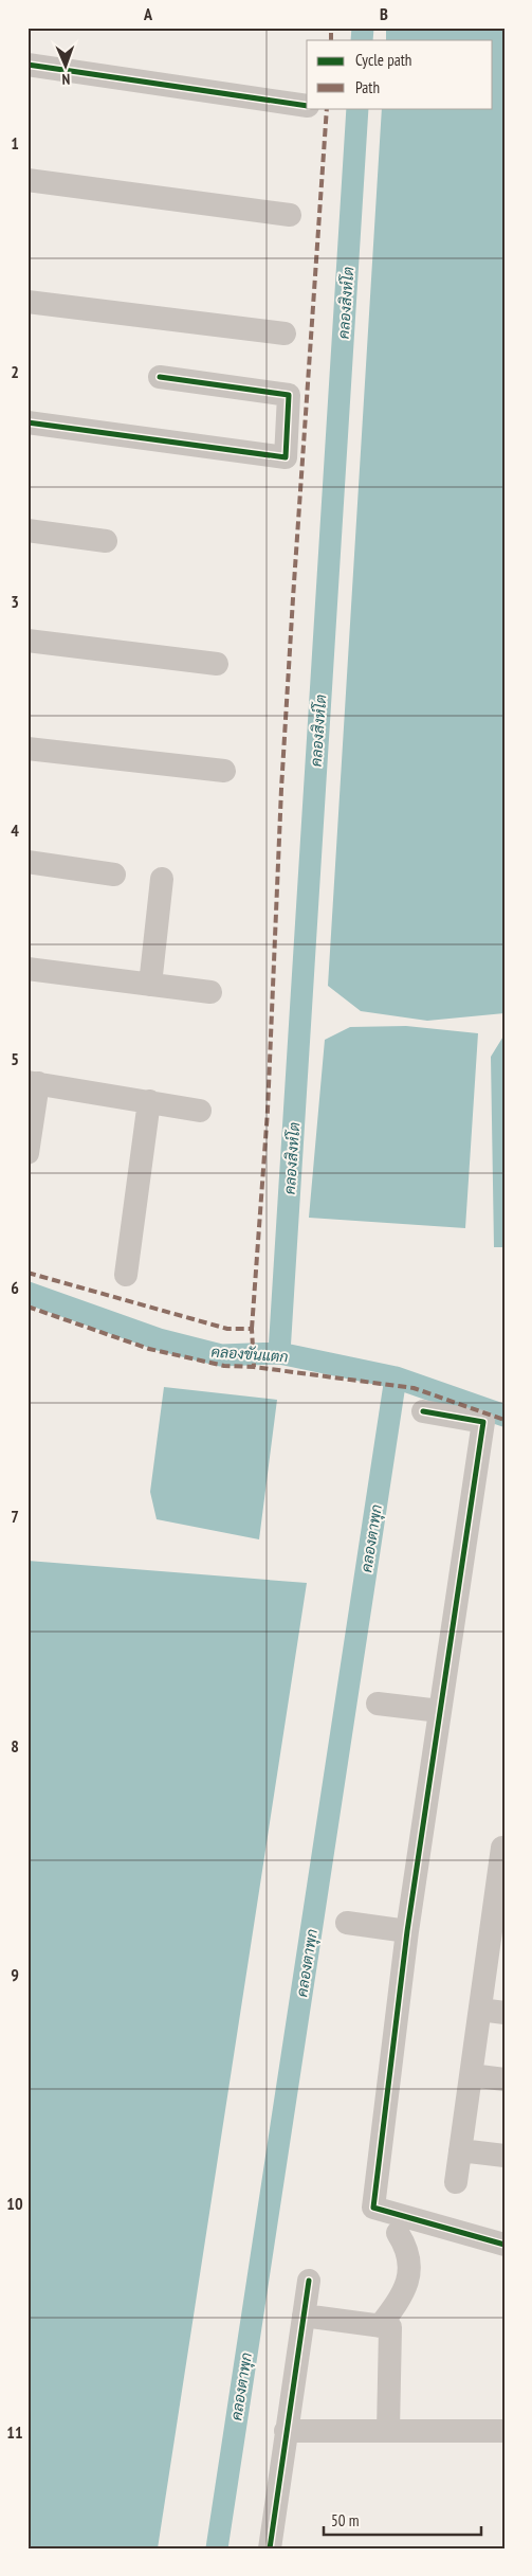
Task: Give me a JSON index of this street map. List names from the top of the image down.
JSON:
{
  "water": ["คลองสิงห์โต", "คลองขันแตก", "คลองตาพุก"],
  "legend": ["Cycle path", "Path"],
  "scale_bar": "50 m",
  "north": "bottom",
  "grid": {
    "columns": ["A", "B"],
    "rows": [
      "1",
      "2",
      "3",
      "4",
      "5",
      "6",
      "7",
      "8",
      "9",
      "10",
      "11"
    ]
  }
}
